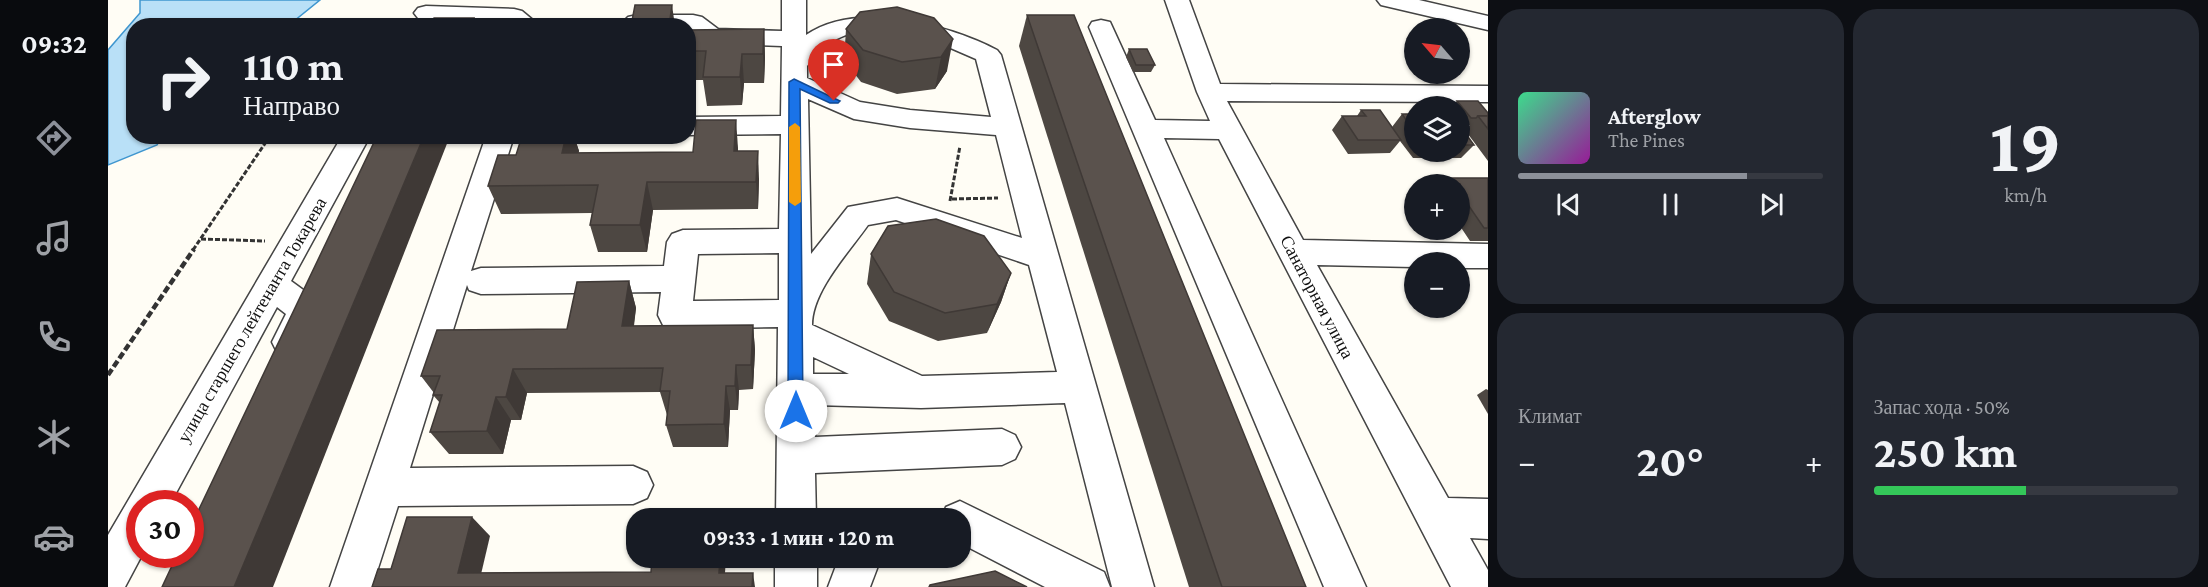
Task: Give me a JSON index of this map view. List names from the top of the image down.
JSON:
{
  "streets": {
    "street": ["Санаторная улица", "улица старшего лейтенанта Токарева"]
  },
  "north": "top left",
  "page": {
    "tabs": "09:32",
    "tile": [
      ["19", "km/h"],
      "Климат",
      ["Запас хода · 50%", "250 km"]
    ],
    "map_buttons": ["+", "−"],
    "turn": ["110 m", "Направо"],
    "song": ["Afterglow", "The Pines"],
    "heat": ["−", "20°", "+"],
    "limit": "30",
    "trip": "09:33 · 1 мин · 120 m"
  }
}
